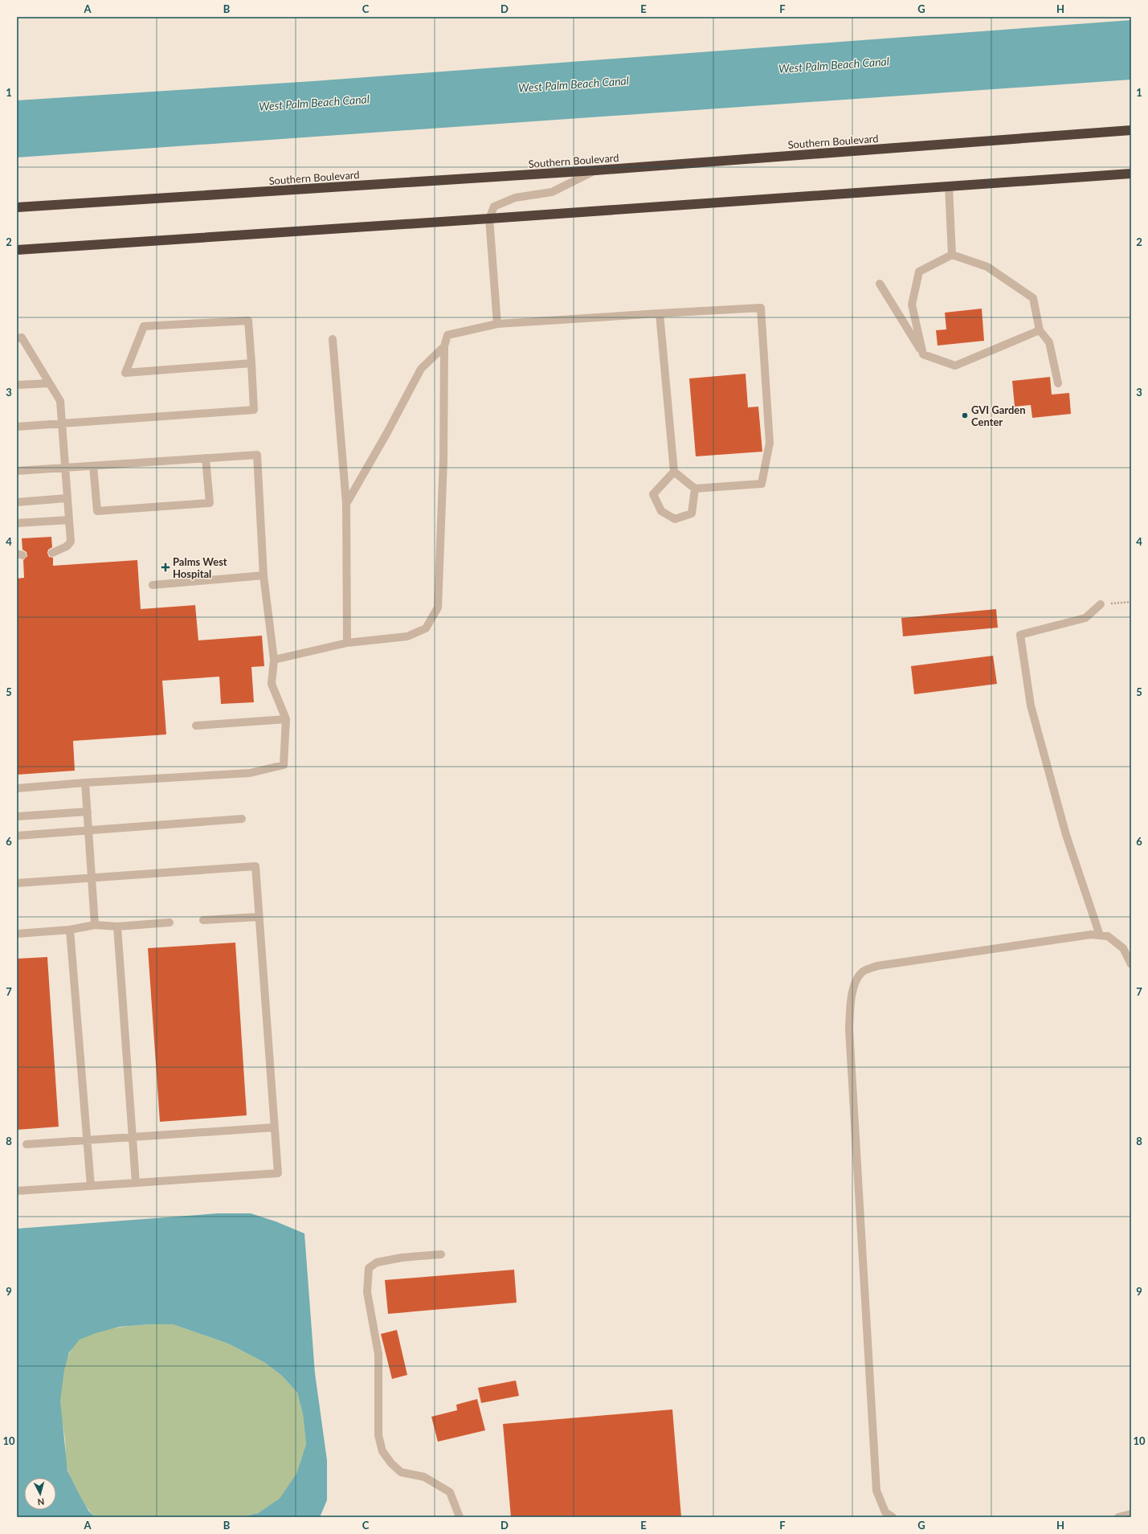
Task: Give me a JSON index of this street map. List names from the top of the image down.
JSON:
{
  "streets": {
    "highway": ["Southern Boulevard"]
  },
  "water": ["West Palm Beach Canal"],
  "places": {
    "other": ["GVI Garden Center"],
    "health": ["Palms West Hospital"]
  },
  "north": "bottom",
  "grid": {
    "columns": [
      "A",
      "B",
      "C",
      "D",
      "E",
      "F",
      "G",
      "H"
    ],
    "rows": [
      "1",
      "2",
      "3",
      "4",
      "5",
      "6",
      "7",
      "8",
      "9",
      "10"
    ]
  }
}
